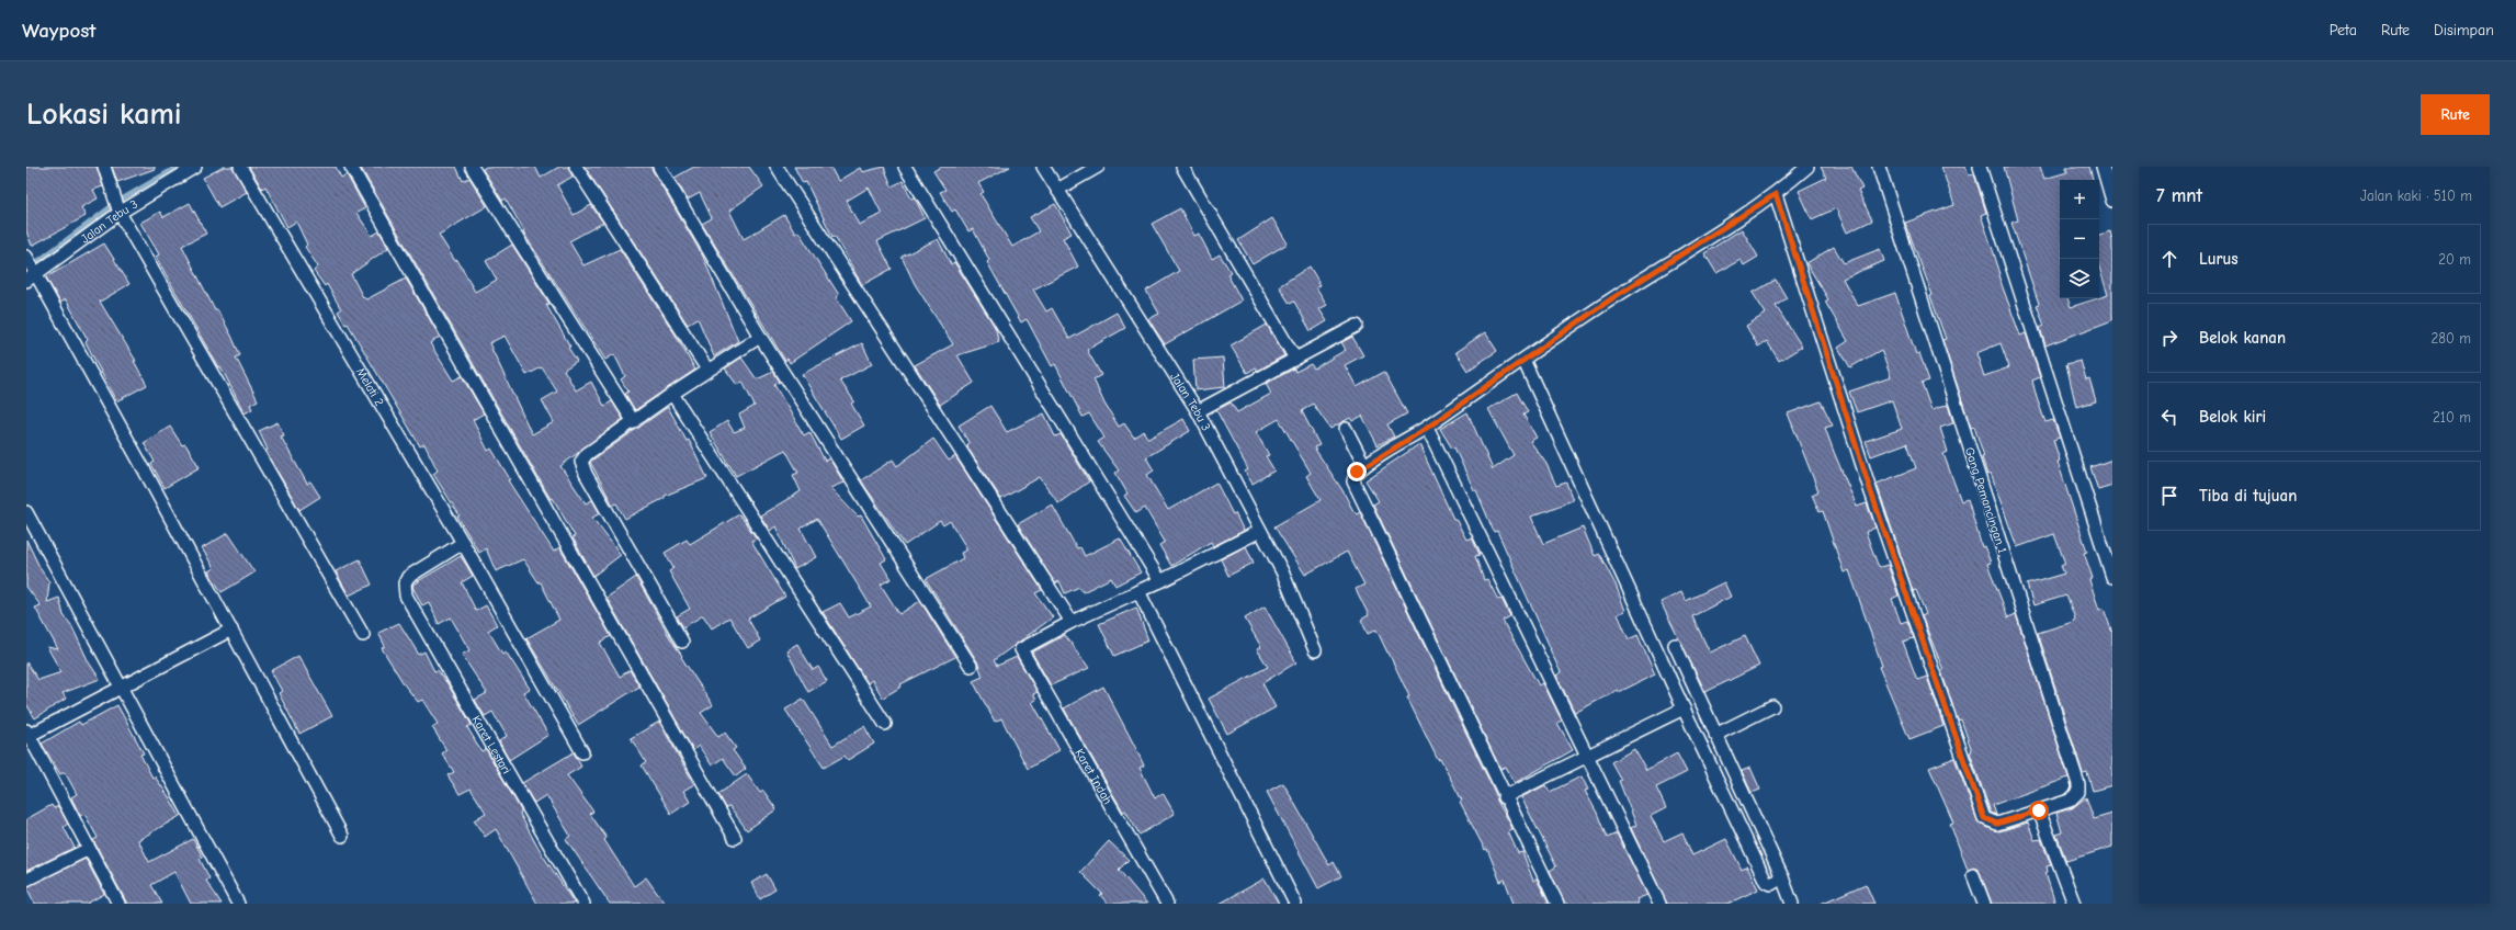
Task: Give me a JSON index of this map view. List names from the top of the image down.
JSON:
{
  "streets": {
    "street": [
      "Jalan Tebu 3",
      "Melati 2",
      "Gang Pemancingan 1",
      "Karet Lestari",
      "Karet Indah"
    ]
  },
  "crossings": [
    ["Melati 2", "Karet Lestari"]
  ],
  "page": {
    "header": "Waypost",
    "nav": ["Peta", "Rute", "Disimpan"],
    "buttons": "Rute",
    "title": "Lokasi kami",
    "heading": ["7 mnt", "Jalan kaki · 510 m"],
    "map_buttons": ["+", "−"],
    "list": [
      ["Lurus", "20 m"],
      ["Belok kanan", "280 m"],
      ["Belok kiri", "210 m"],
      "Tiba di tujuan"
    ]
  }
}
